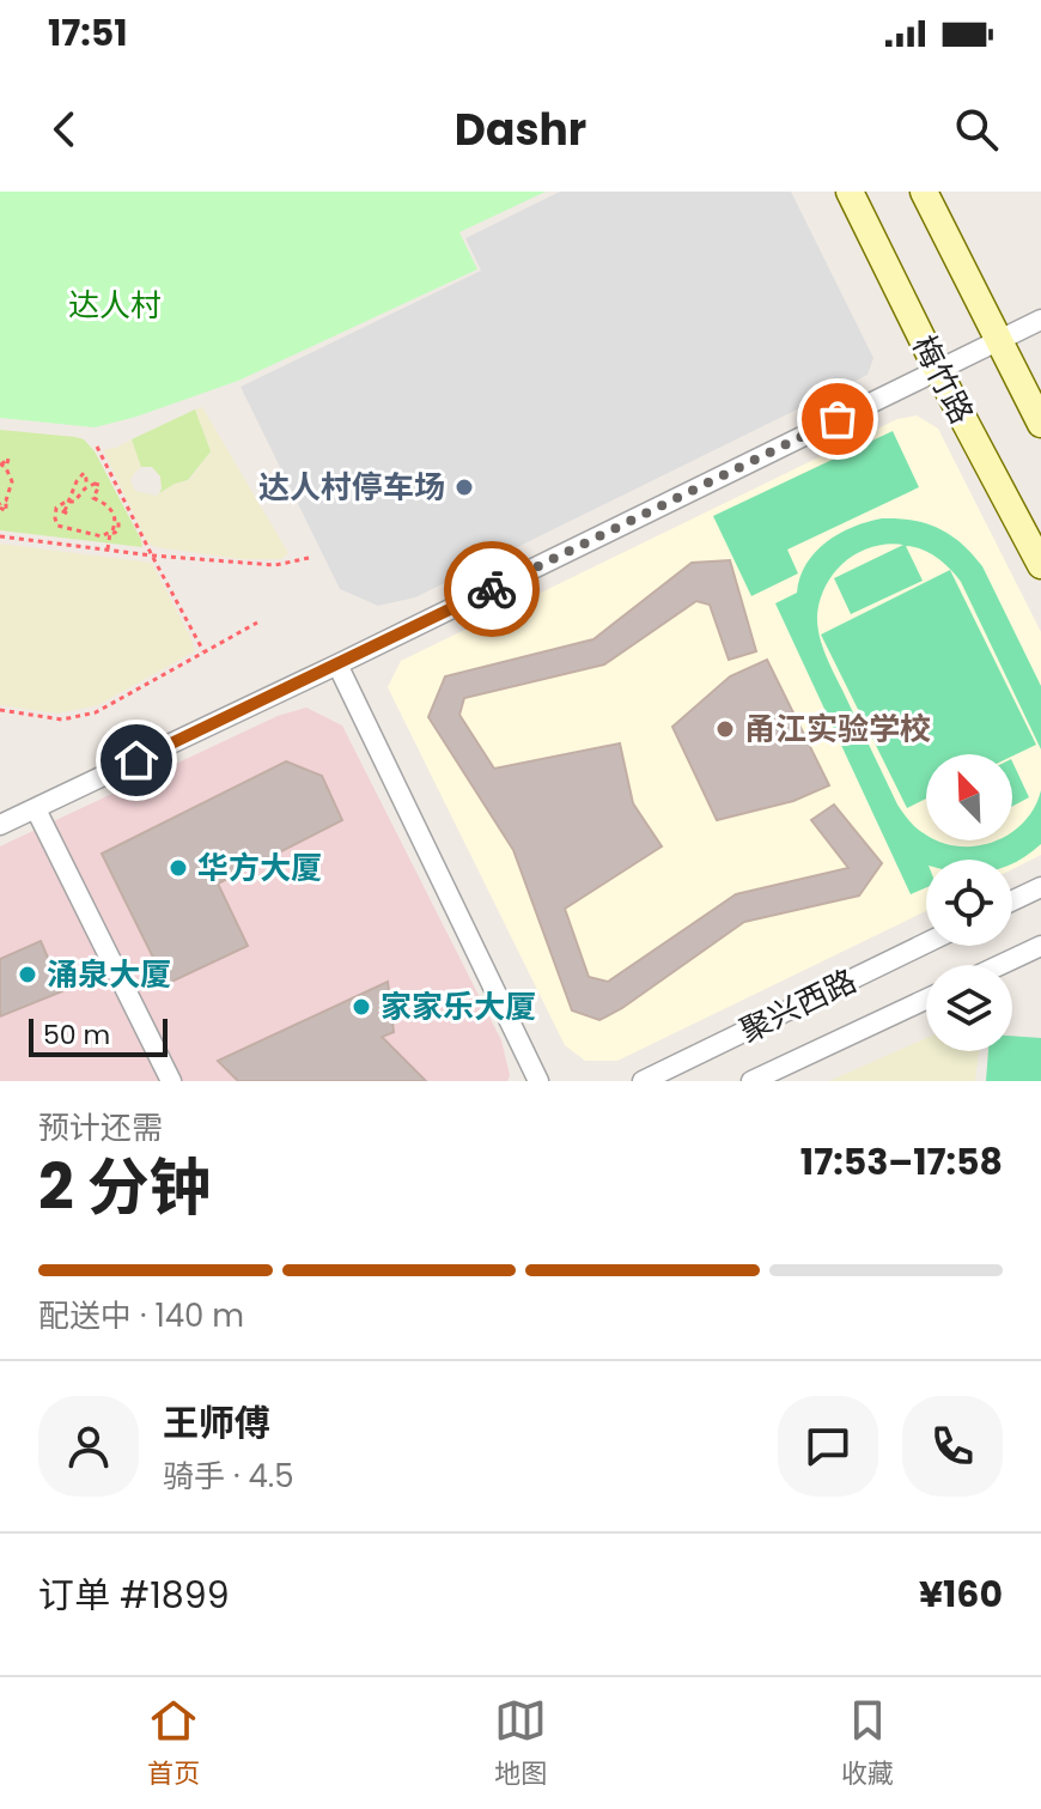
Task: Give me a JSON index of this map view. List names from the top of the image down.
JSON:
{
  "streets": {
    "main road": ["梅竹路"],
    "street": ["聚兴西路"]
  },
  "parks": ["达人村"],
  "places": [
    "达人村停车场",
    "甬江实验学校",
    "华方大厦",
    "涌泉大厦",
    "家家乐大厦"
  ],
  "scale_bar": "50 m",
  "north": "top left",
  "page": {
    "status": "17:51",
    "header": "Dashr",
    "scale": "50 m",
    "heading": ["2 分钟", "预计还需", "17:53–17:58"],
    "panel": [
      "王师傅",
      "骑手 · 4.5",
      "订单 #1899",
      "¥160"
    ],
    "bar": "配送中 · 140 m",
    "tabs": ["首页", "地图", "收藏"]
  }
}
